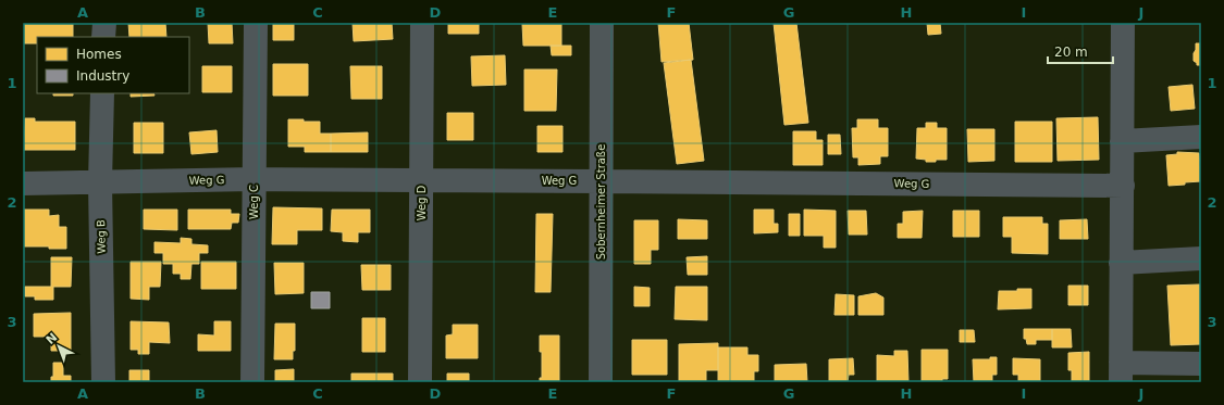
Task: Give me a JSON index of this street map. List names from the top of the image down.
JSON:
{
  "streets": {
    "street": [
      "Weg G",
      "Weg C",
      "Sobernheimer Straße",
      "Weg D",
      "Weg B"
    ]
  },
  "crossings": [
    ["Weg G", "Weg C"],
    ["Weg G", "Sobernheimer Straße"],
    ["Weg G", "Weg D"],
    ["Weg G", "Weg B"]
  ],
  "legend": ["Homes", "Industry"],
  "scale_bar": "20 m",
  "north": "top left",
  "grid": {
    "columns": [
      "A",
      "B",
      "C",
      "D",
      "E",
      "F",
      "G",
      "H",
      "I",
      "J"
    ],
    "rows": ["1", "2", "3"]
  }
}
